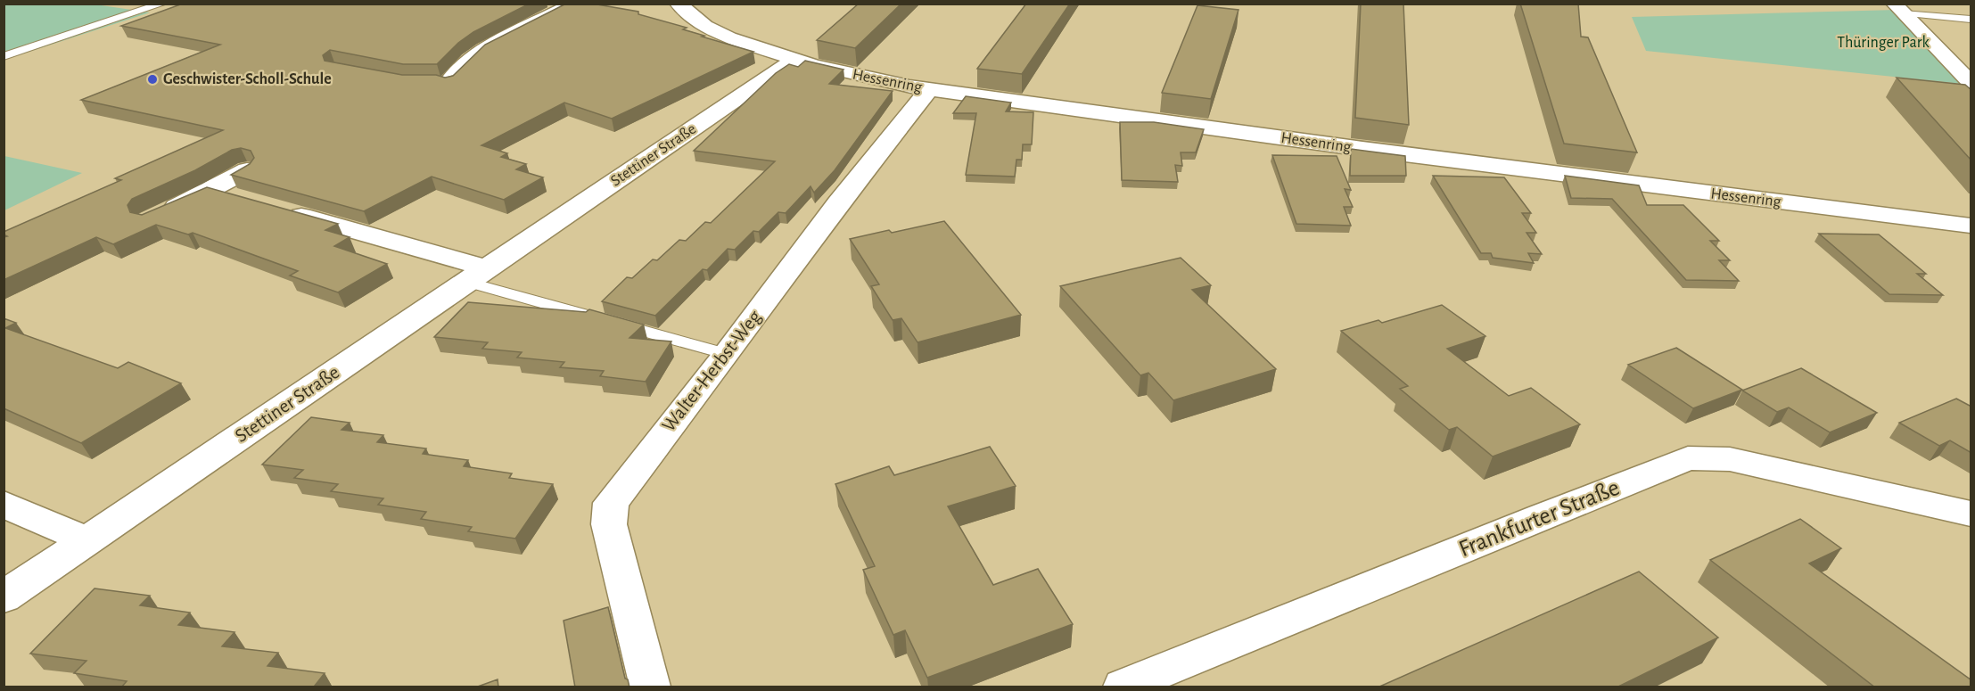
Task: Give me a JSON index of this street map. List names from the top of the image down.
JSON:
{
  "streets": {
    "street": [
      "Hessenring",
      "Stettiner Straße",
      "Walter-Herbst-Weg",
      "Frankfurter Straße"
    ]
  },
  "crossings": [
    ["Hessenring", "Stettiner Straße"],
    ["Hessenring", "Walter-Herbst-Weg"]
  ],
  "parks": ["Thüringer Park"],
  "places": ["Geschwister-Scholl-Schule"]
}
